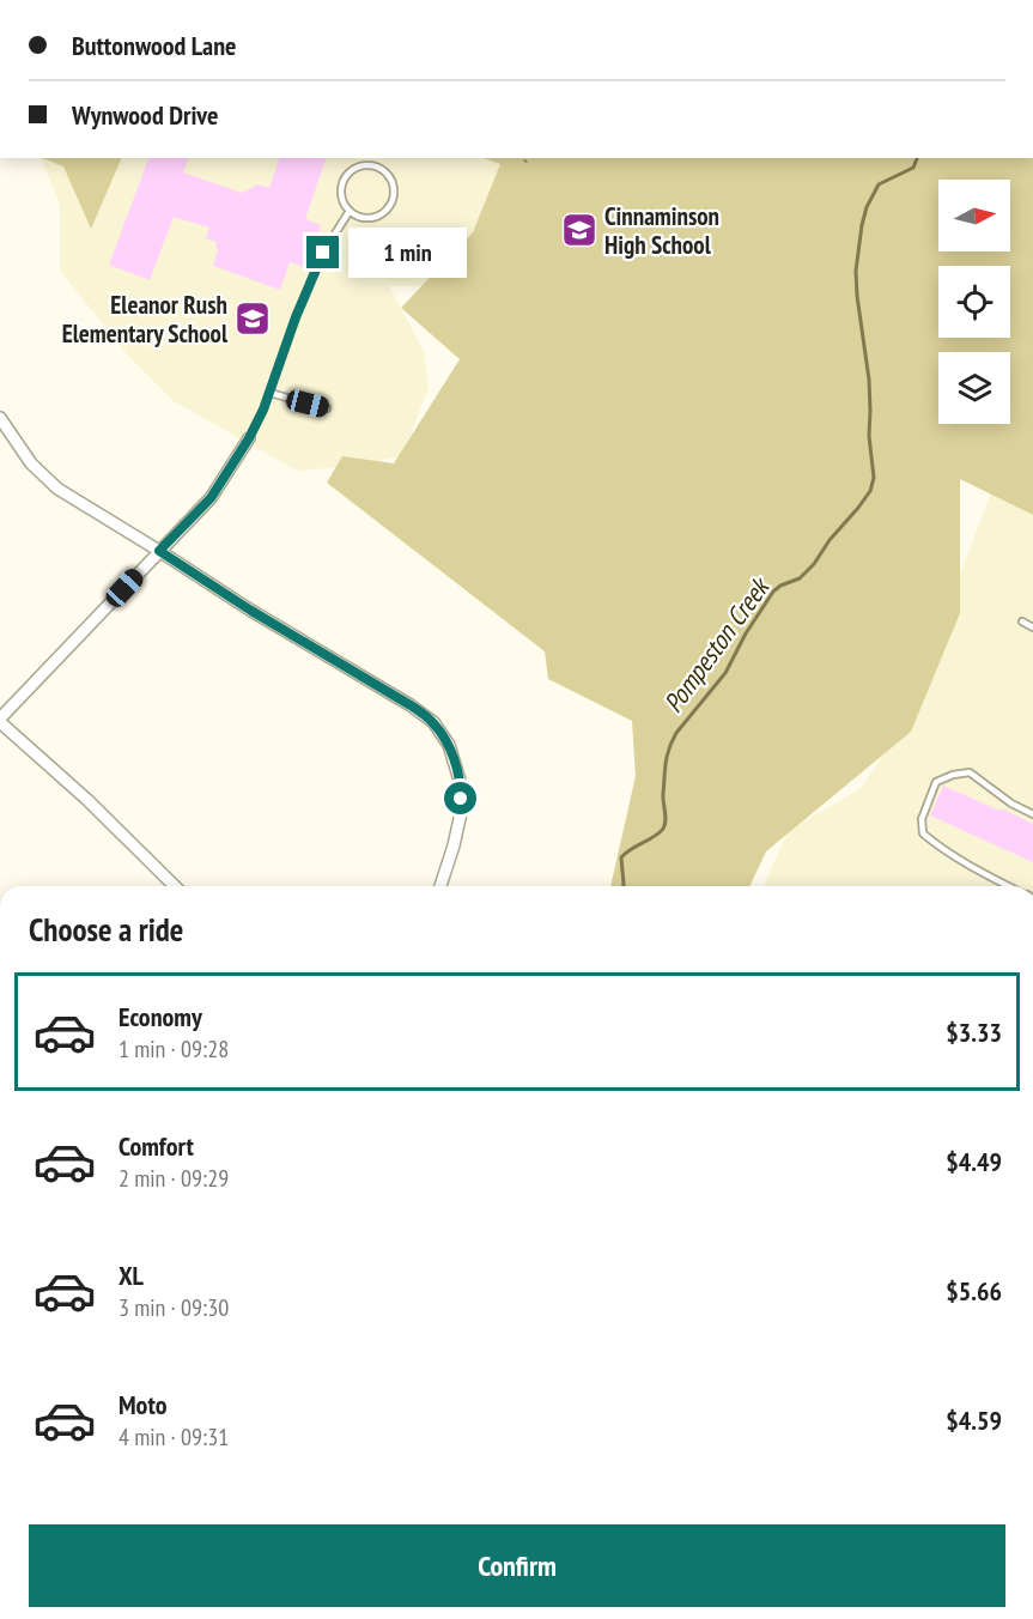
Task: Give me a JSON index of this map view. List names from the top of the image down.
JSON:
{
  "water": ["Pompeston Creek"],
  "places": {
    "school or university": ["Cinnaminson High School", "Eleanor Rush Elementary School"]
  },
  "north": "right",
  "page": {
    "banner": ["Buttonwood Lane", "Wynwood Drive"],
    "bubble": "1 min",
    "heading": "Choose a ride",
    "list": [
      {
        "name": "Economy",
        "note": "1 min · 09:28",
        "value": "$3.33"
      },
      {
        "name": "Comfort",
        "note": "2 min · 09:29",
        "value": "$4.49"
      },
      {
        "name": "XL",
        "note": "3 min · 09:30",
        "value": "$5.66"
      },
      {
        "name": "Moto",
        "note": "4 min · 09:31",
        "value": "$4.59"
      }
    ],
    "buttons": "Confirm"
  }
}
